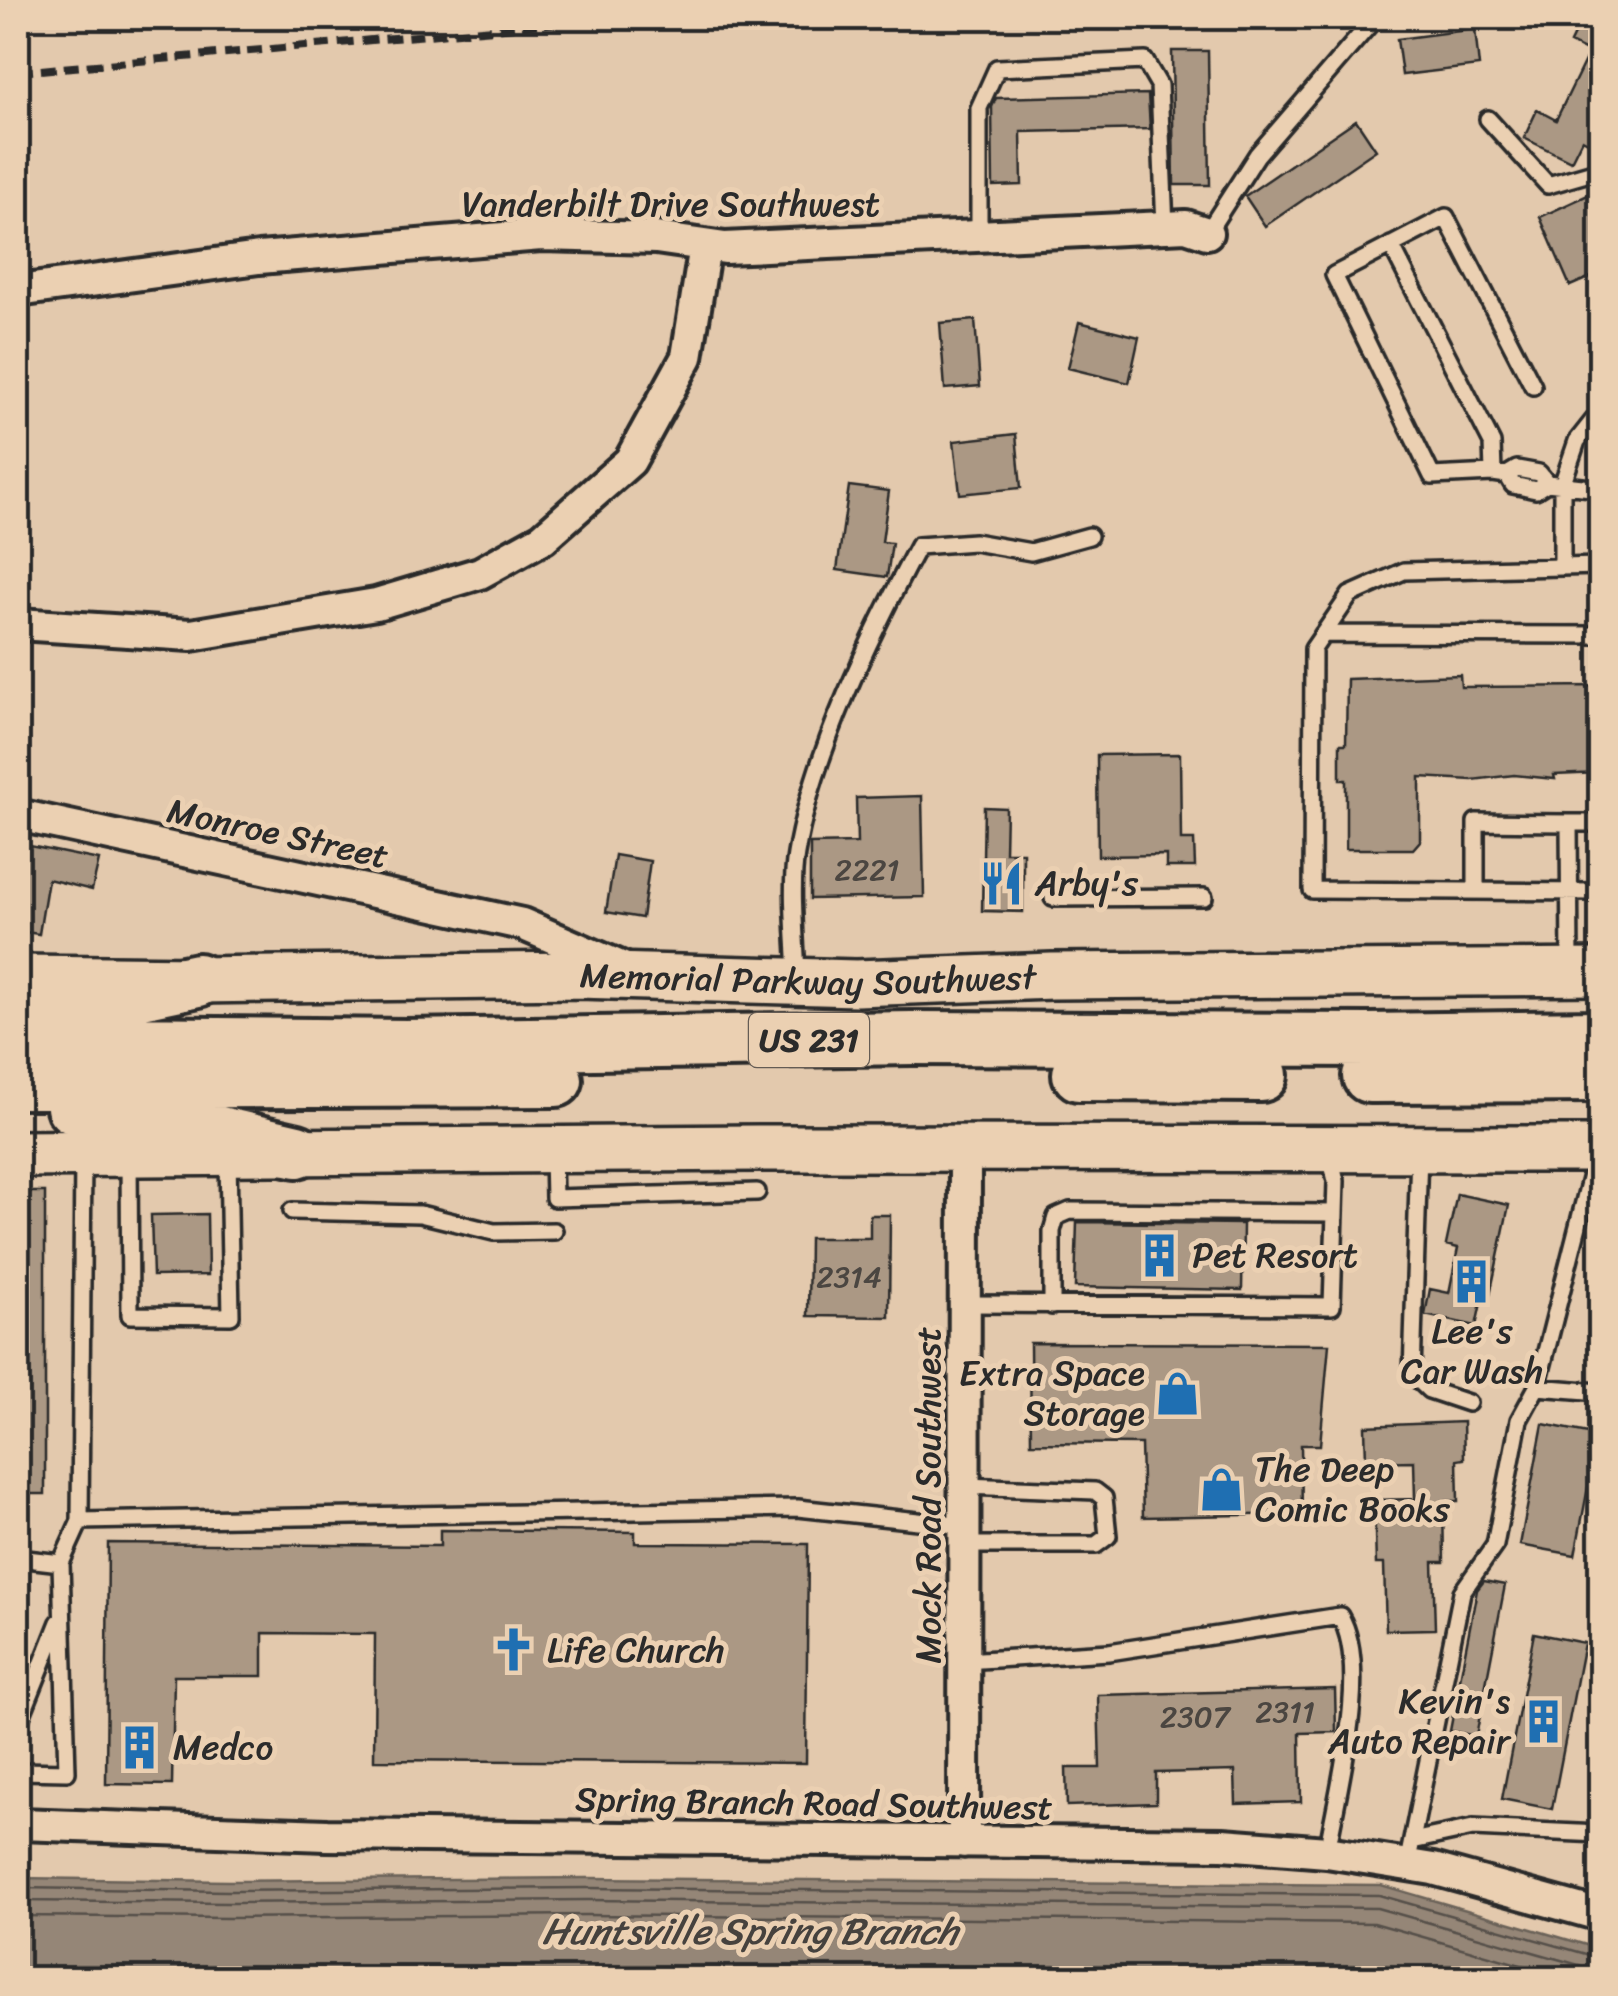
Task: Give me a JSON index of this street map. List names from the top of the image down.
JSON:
{
  "streets": {
    "highway": ["Memorial Parkway Southwest", "US 231"],
    "street": [
      "Vanderbilt Drive Southwest",
      "Monroe Street",
      "Mock Road Southwest",
      "Spring Branch Road Southwest"
    ]
  },
  "crossings": [
    ["Monroe Street", "Memorial Parkway Southwest"],
    ["Mock Road Southwest", "Spring Branch Road Southwest"]
  ],
  "water": ["Huntsville Spring Branch"],
  "places": {
    "restaurant": ["Arby's"],
    "building": [
      "Pet Resort",
      "Lee's Car Wash",
      "Kevin's Auto Repair",
      "Medco"
    ],
    "shop": ["Extra Space Storage", "The Deep Comic Books"],
    "church": ["Life Church"]
  },
  "house_numbers": [
    "2221",
    "2314",
    "2311",
    "2307"
  ]
}
